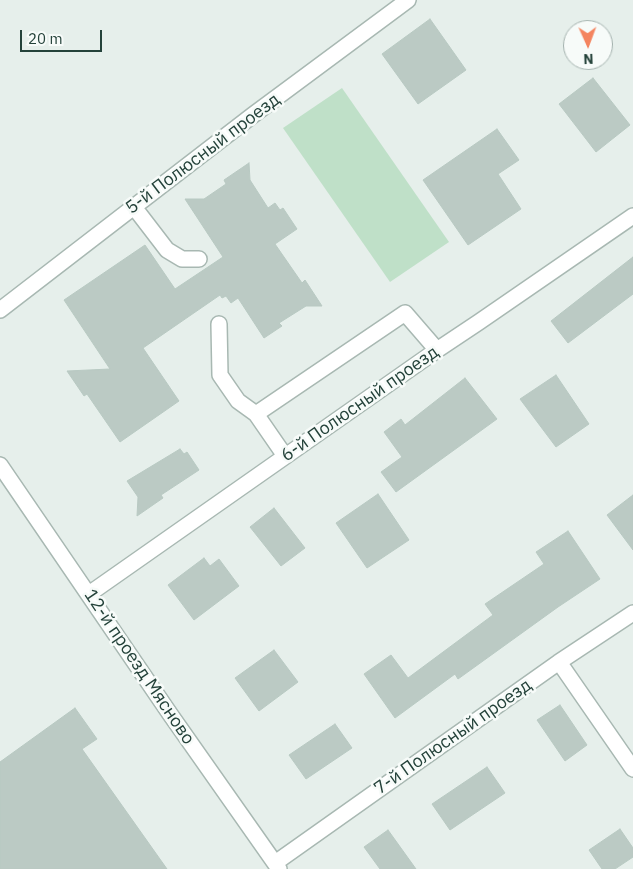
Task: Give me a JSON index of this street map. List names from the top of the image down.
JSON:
{
  "streets": {
    "street": [
      "5-й Полюсный проезд",
      "6-й Полюсный проезд",
      "12-й проезд Мясново",
      "7-й Полюсный проезд"
    ]
  },
  "crossings": [
    ["6-й Полюсный проезд", "12-й проезд Мясново"],
    ["12-й проезд Мясново", "7-й Полюсный проезд"]
  ],
  "scale_bar": "20 m",
  "north": "bottom"
}
